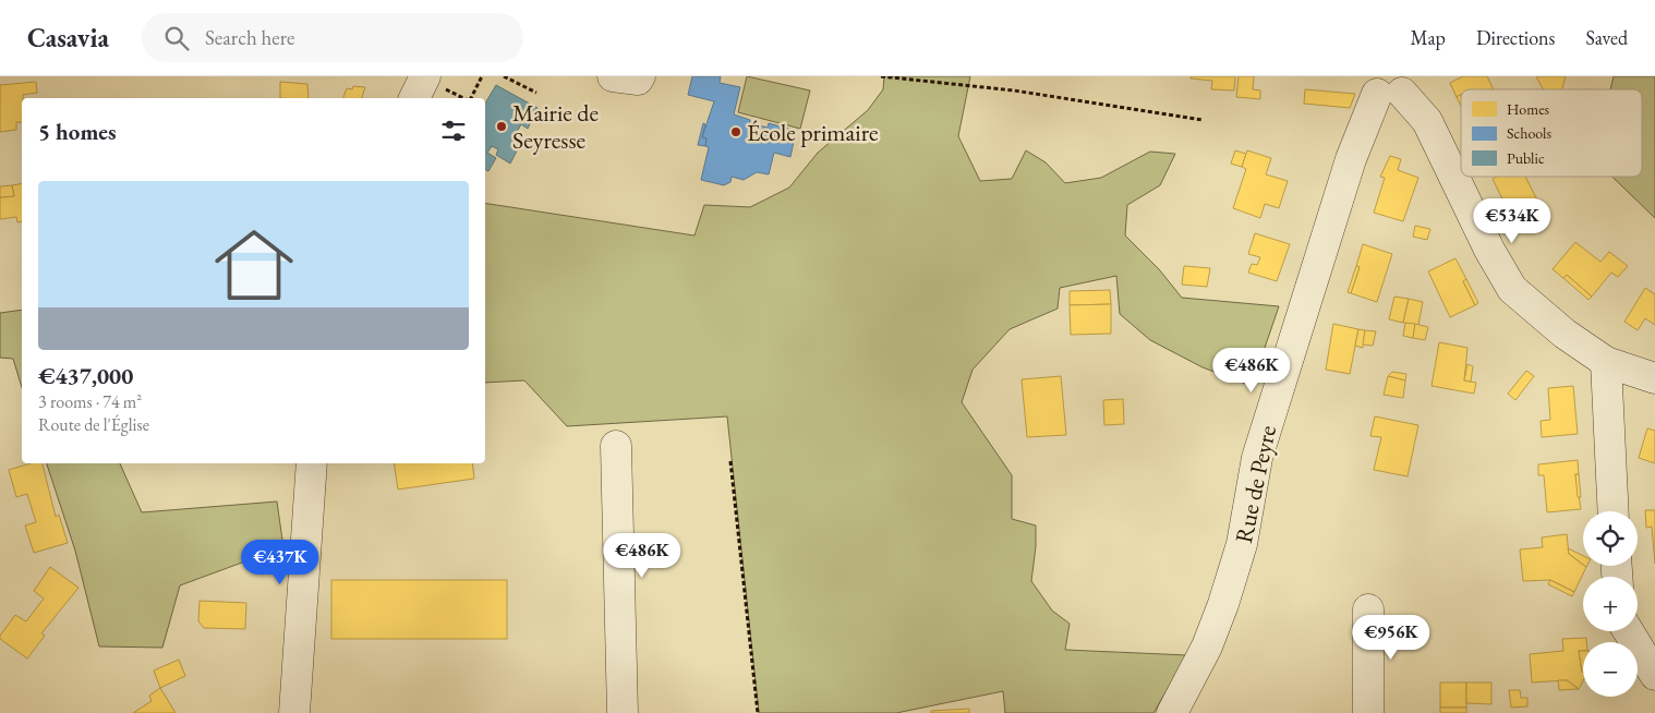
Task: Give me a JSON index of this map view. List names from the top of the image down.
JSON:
{
  "streets": {
    "street": ["Rue de Peyre"]
  },
  "places": ["Mairie de Seyresse", "École primaire"],
  "legend": ["Homes", "Schools", "Public"],
  "page": {
    "header": "Casavia",
    "search": "Search here",
    "nav": ["Map", "Directions", "Saved"],
    "heading": "5 homes",
    "list": [
      {
        "name": "€437,000",
        "note": "3 rooms · 74 m² · Route de l'Église"
      }
    ],
    "price": [
      "€534K",
      "€486K",
      "€486K",
      "€437K",
      "€956K"
    ],
    "map_buttons": ["+", "−"]
  }
}
